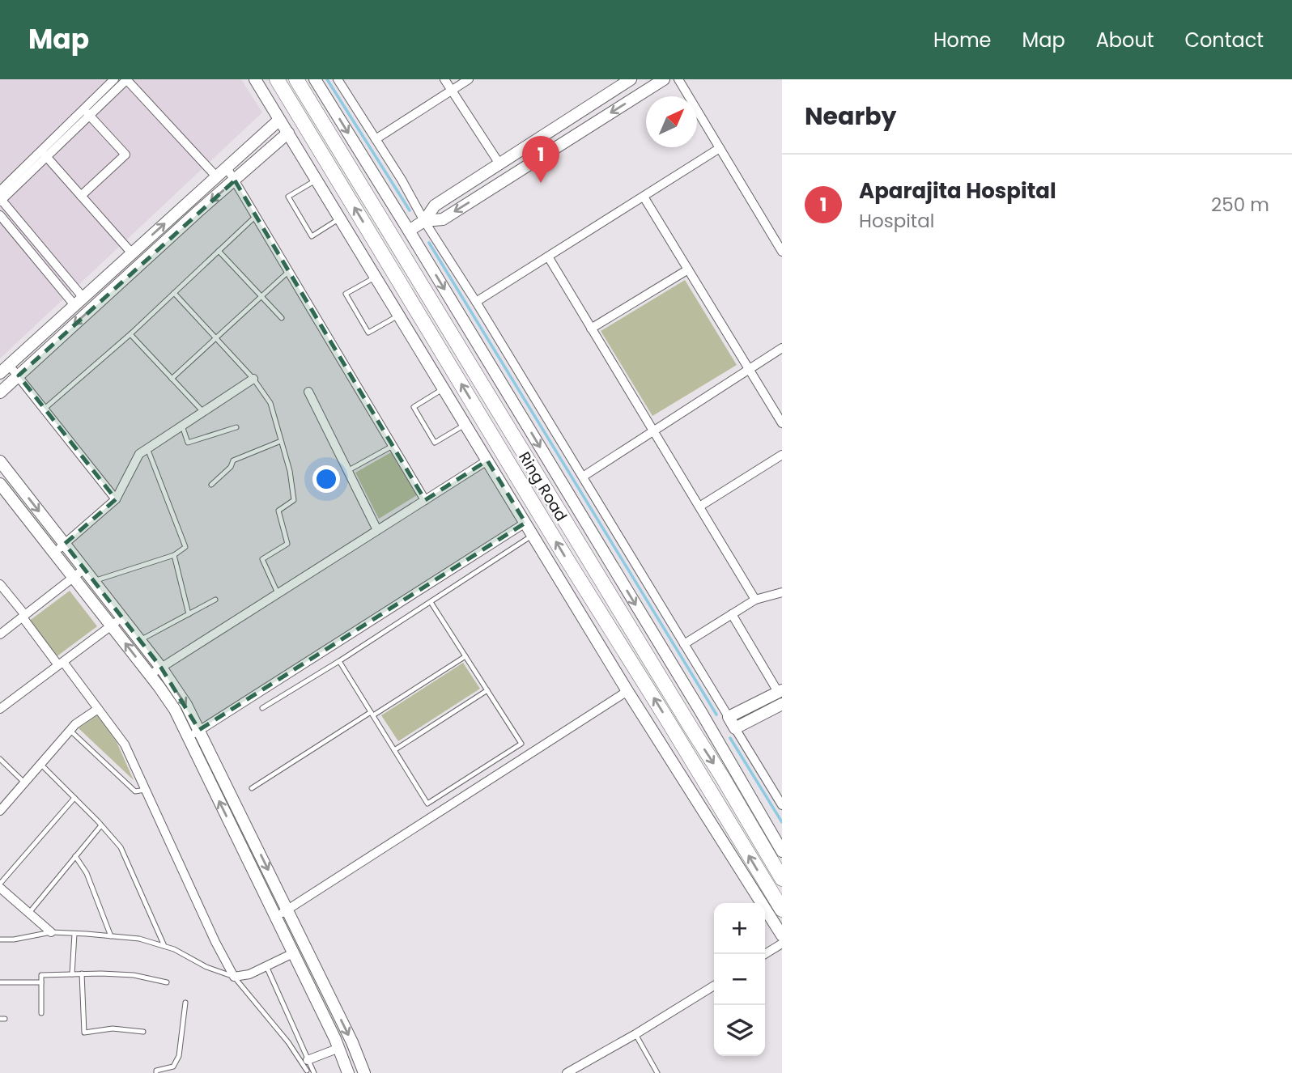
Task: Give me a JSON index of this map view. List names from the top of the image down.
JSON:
{
  "streets": {
    "highway": ["Ring Road"]
  },
  "north": "top right",
  "page": {
    "header": "Map",
    "nav": [
      "Home",
      "Map",
      "About",
      "Contact"
    ],
    "heading": "Nearby",
    "pins": "1",
    "list": [
      {
        "mark": "1",
        "name": "Aparajita Hospital",
        "note": "Hospital",
        "value": "250 m"
      }
    ],
    "map_buttons": ["+", "−"]
  }
}
